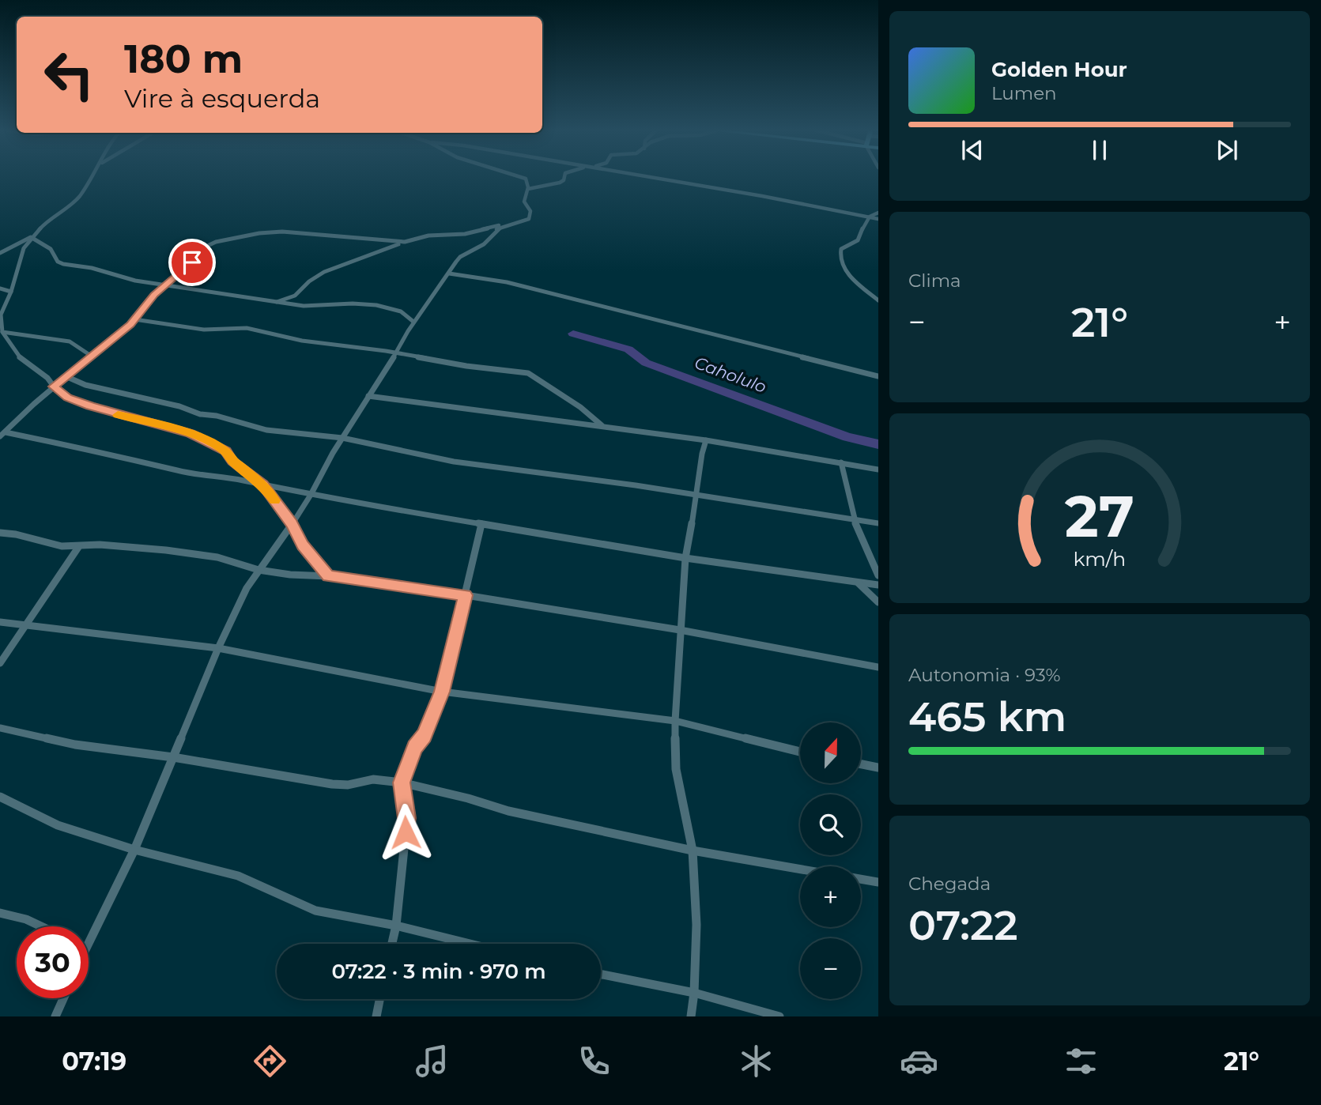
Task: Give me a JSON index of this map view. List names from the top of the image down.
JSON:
{
  "water": ["Caholulo"],
  "north": "top",
  "page": {
    "turn": ["180 m", "Vire à esquerda"],
    "song": ["Golden Hour", "Lumen"],
    "tile": [
      "Clima",
      ["Autonomia · 93%", "465 km"],
      ["Chegada", "07:22"]
    ],
    "heat": ["−", "21°", "+"],
    "map_buttons": ["+", "−"],
    "limit": "30",
    "trip": "07:22 · 3 min · 970 m",
    "tabs": ["07:19", "21°"],
    "gauge": ["27", "km/h"]
  }
}
